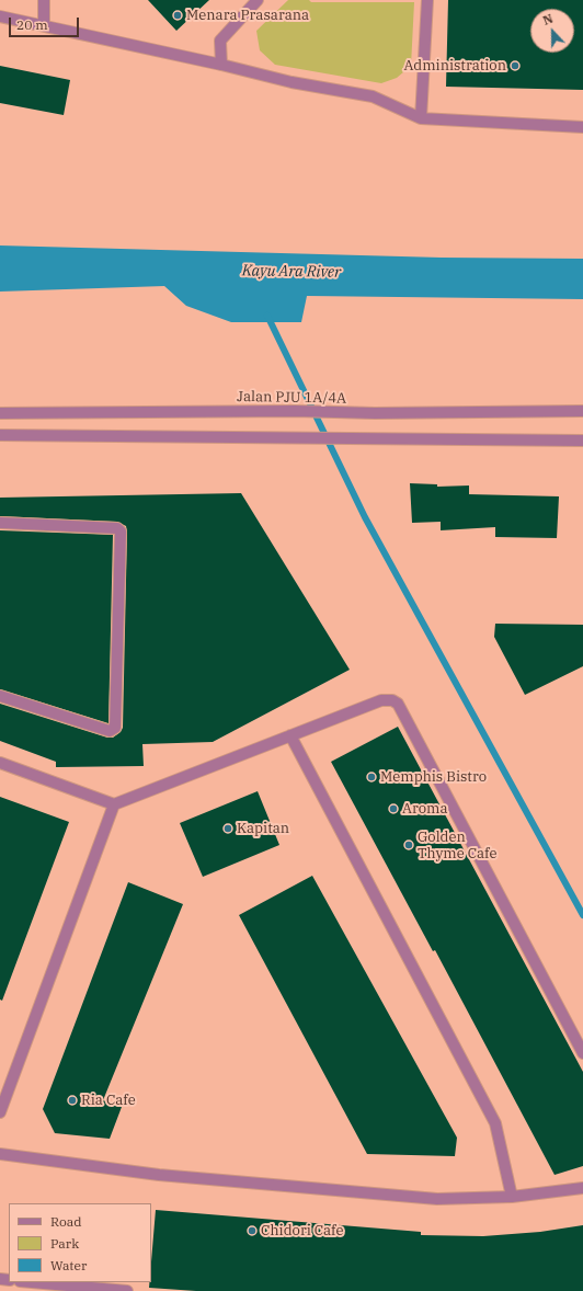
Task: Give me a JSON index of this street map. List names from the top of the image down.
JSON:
{
  "streets": {
    "street": ["Jalan PJU 1A/4A"]
  },
  "water": ["Kayu Ara River"],
  "places": [
    "Menara Prasarana",
    "Administration",
    "Memphis Bistro",
    "Aroma",
    "Kapitan",
    "Golden Thyme Cafe",
    "Ria Cafe",
    "Chidori Cafe"
  ],
  "legend": ["Road", "Park", "Water"],
  "scale_bar": "20 m",
  "north": "top"
}
